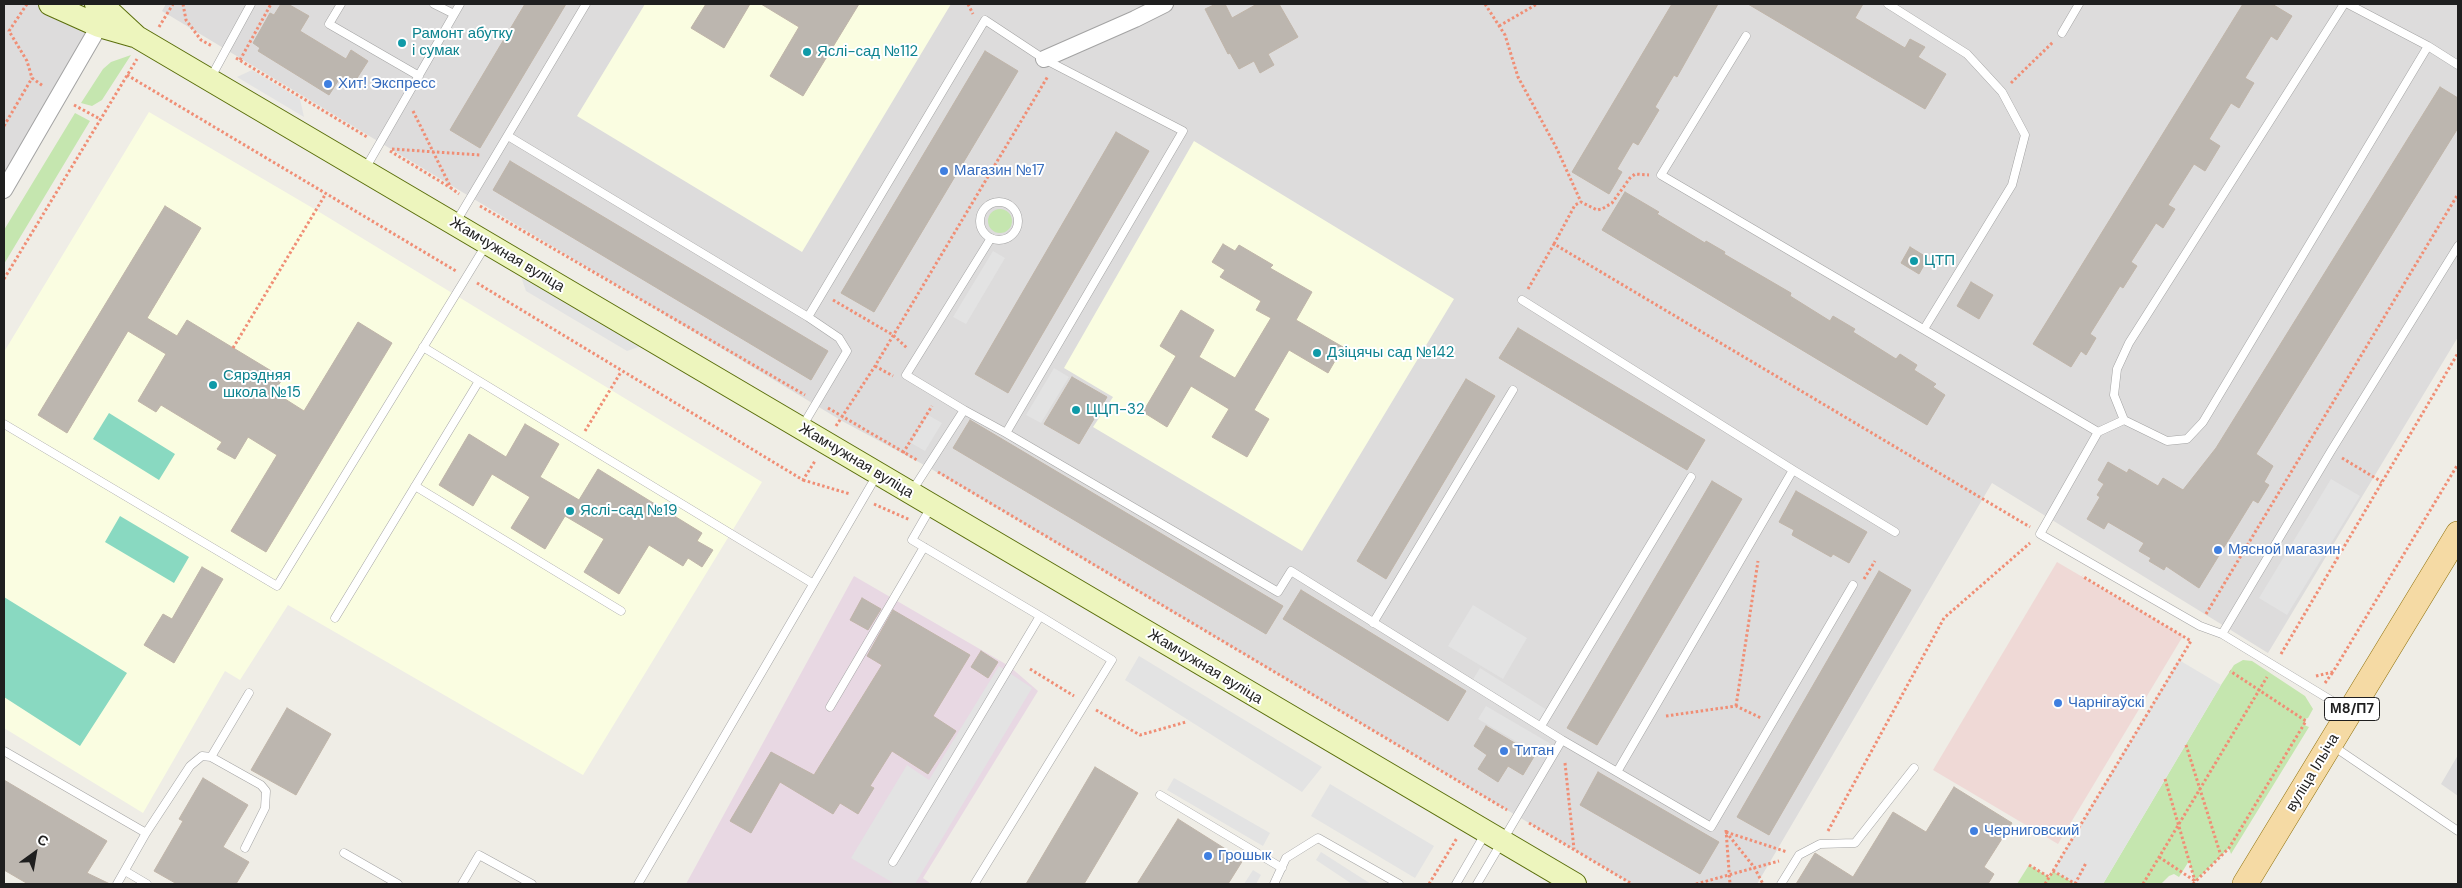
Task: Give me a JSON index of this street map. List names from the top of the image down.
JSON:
{
  "streets": {
    "main road": ["Жамчужная вуліца", "М8/П7", "вуліца Ільіча"]
  },
  "places": [
    "Рамонт абутку і сумак",
    "Яслі-сад №112",
    "Хит! Экспресс",
    "Магазин №17",
    "ЦТП",
    "Дзіцячы сад №142",
    "Сярэдняя школа №15",
    "ЦЦП-32",
    "Яслі-сад №19",
    "Мясной магазин",
    "Чарнігаўскі",
    "Титан",
    "Черниговский",
    "Грошык"
  ],
  "north": "top right"
}
